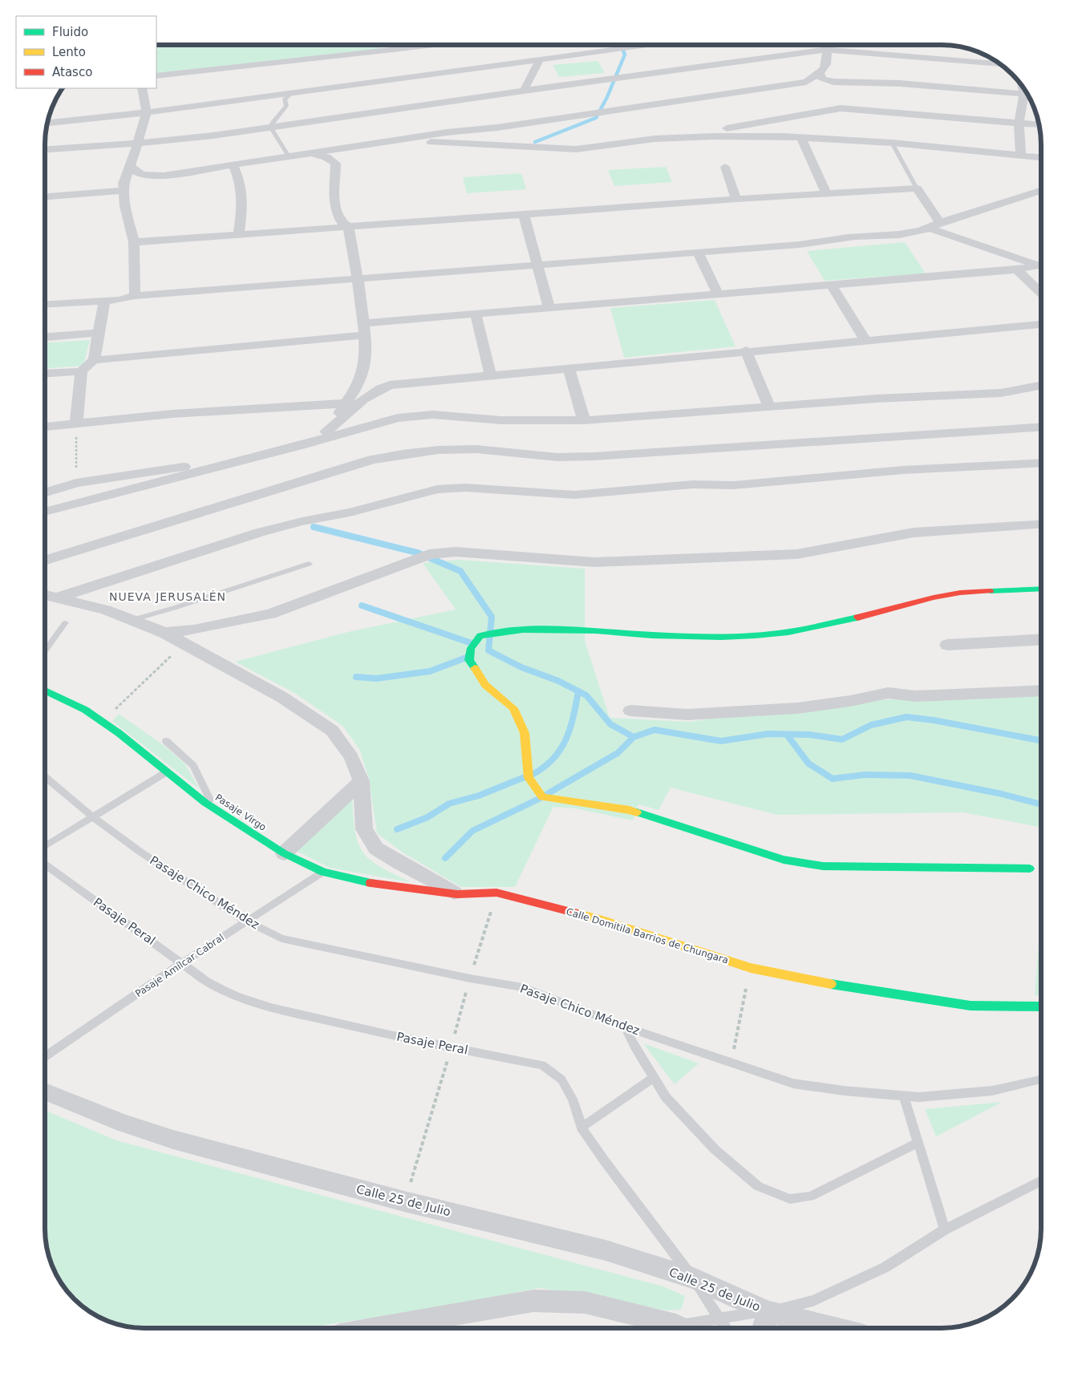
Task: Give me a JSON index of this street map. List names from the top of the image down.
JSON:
{
  "streets": {
    "street": ["Pasaje Virgo", "Calle Domitila Barrios de Chungara", "Calle 25 de Julio"],
    "lane": ["Pasaje Chico Méndez", "Pasaje Peral", "Pasaje Amílcar Cabral"]
  },
  "crossings": [
    ["Pasaje Virgo", "Calle Domitila Barrios de Chungara"],
    ["Pasaje Virgo", "Pasaje Amílcar Cabral"],
    ["Pasaje Chico Méndez", "Pasaje Amílcar Cabral"],
    ["Pasaje Peral", "Pasaje Amílcar Cabral"],
    ["Pasaje Peral", "Calle 25 de Julio"]
  ],
  "districts": ["NUEVA JERUSALÉN"],
  "legend": ["Fluido", "Lento", "Atasco"]
}
